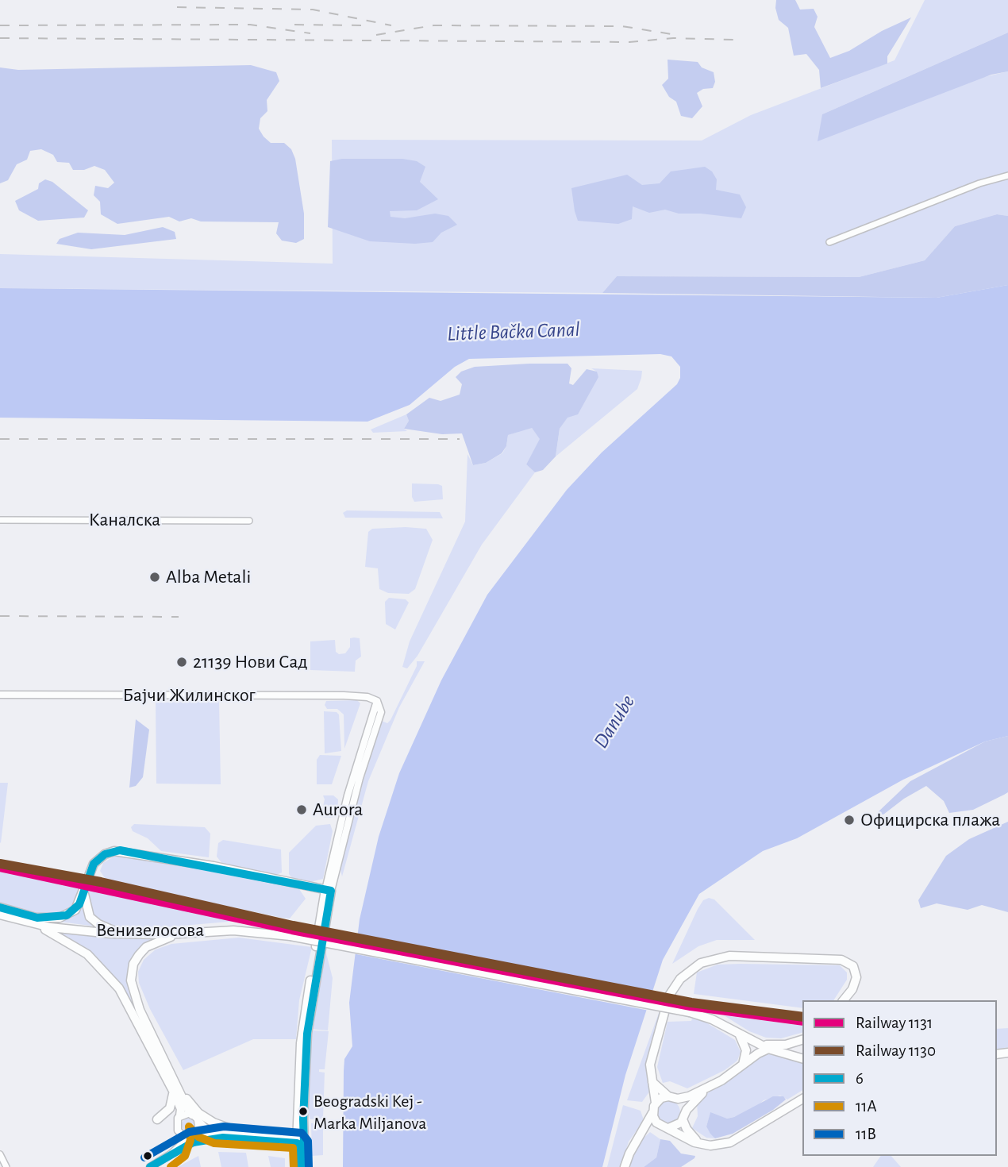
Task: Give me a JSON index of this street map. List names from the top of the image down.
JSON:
{
  "streets": {
    "main road": ["Венизелосова"],
    "street": ["Каналска", "Бајчи Жилинског"]
  },
  "water": ["Little Bačka Canal", "Danube"],
  "places": [
    "Alba Metali",
    "21139 Нови Сад",
    "Aurora",
    "Официрска плажа",
    "Beogradski Kej - Marka Miljanova"
  ],
  "lines": [
    "transit line 6",
    "rail line 1130",
    "rail line 1131",
    "transit line 11A",
    "transit line 11B"
  ],
  "legend": [
    "Railway 1131",
    "Railway 1130",
    "6",
    "11A",
    "11B"
  ]
}
